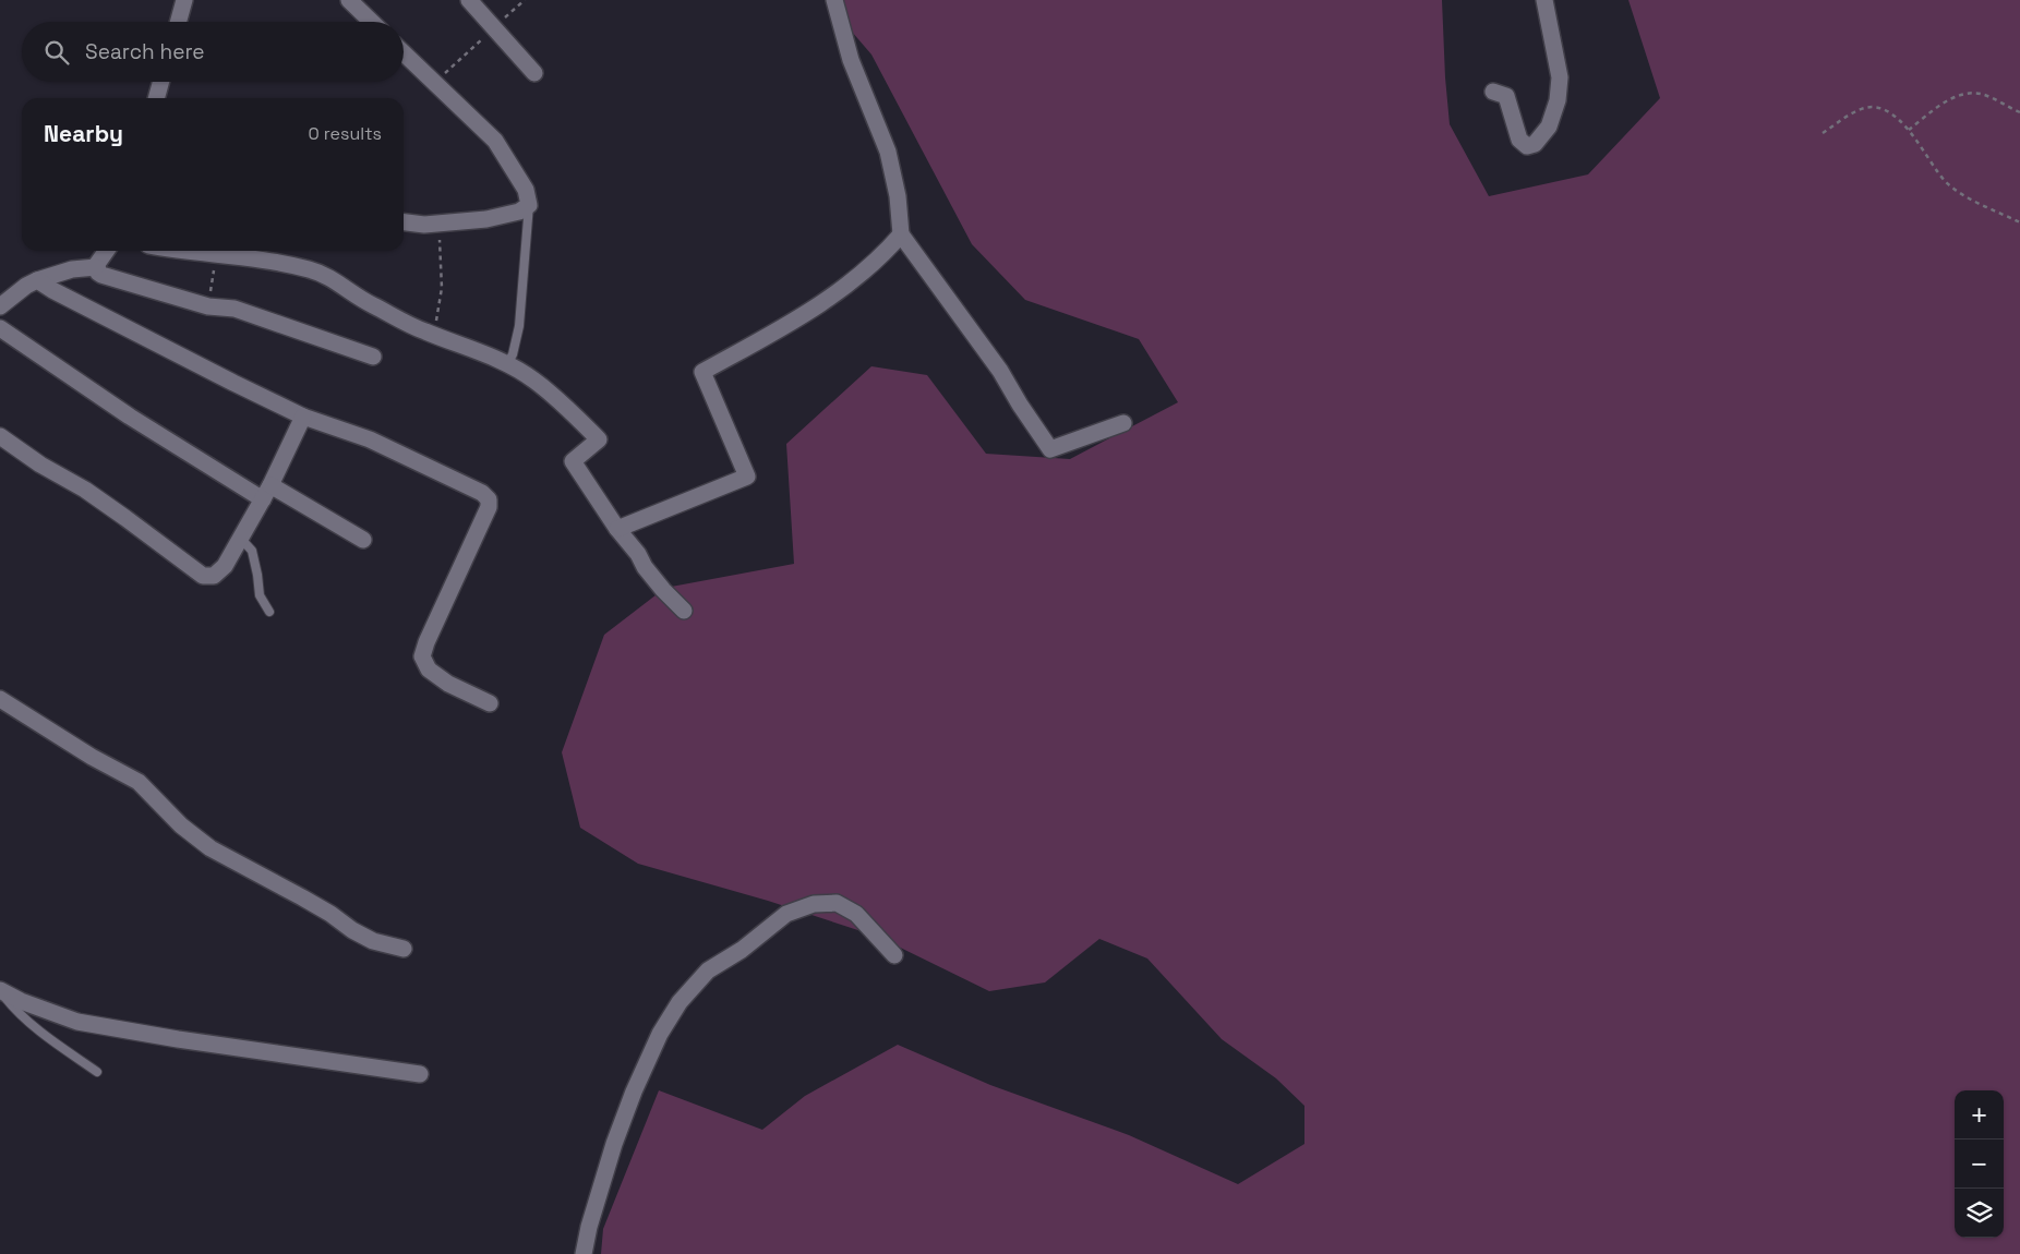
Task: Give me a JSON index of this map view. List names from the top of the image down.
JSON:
{
  "page": {
    "search": "Search here",
    "heading": ["Nearby", "0 results"],
    "map_buttons": ["+", "−"]
  }
}
